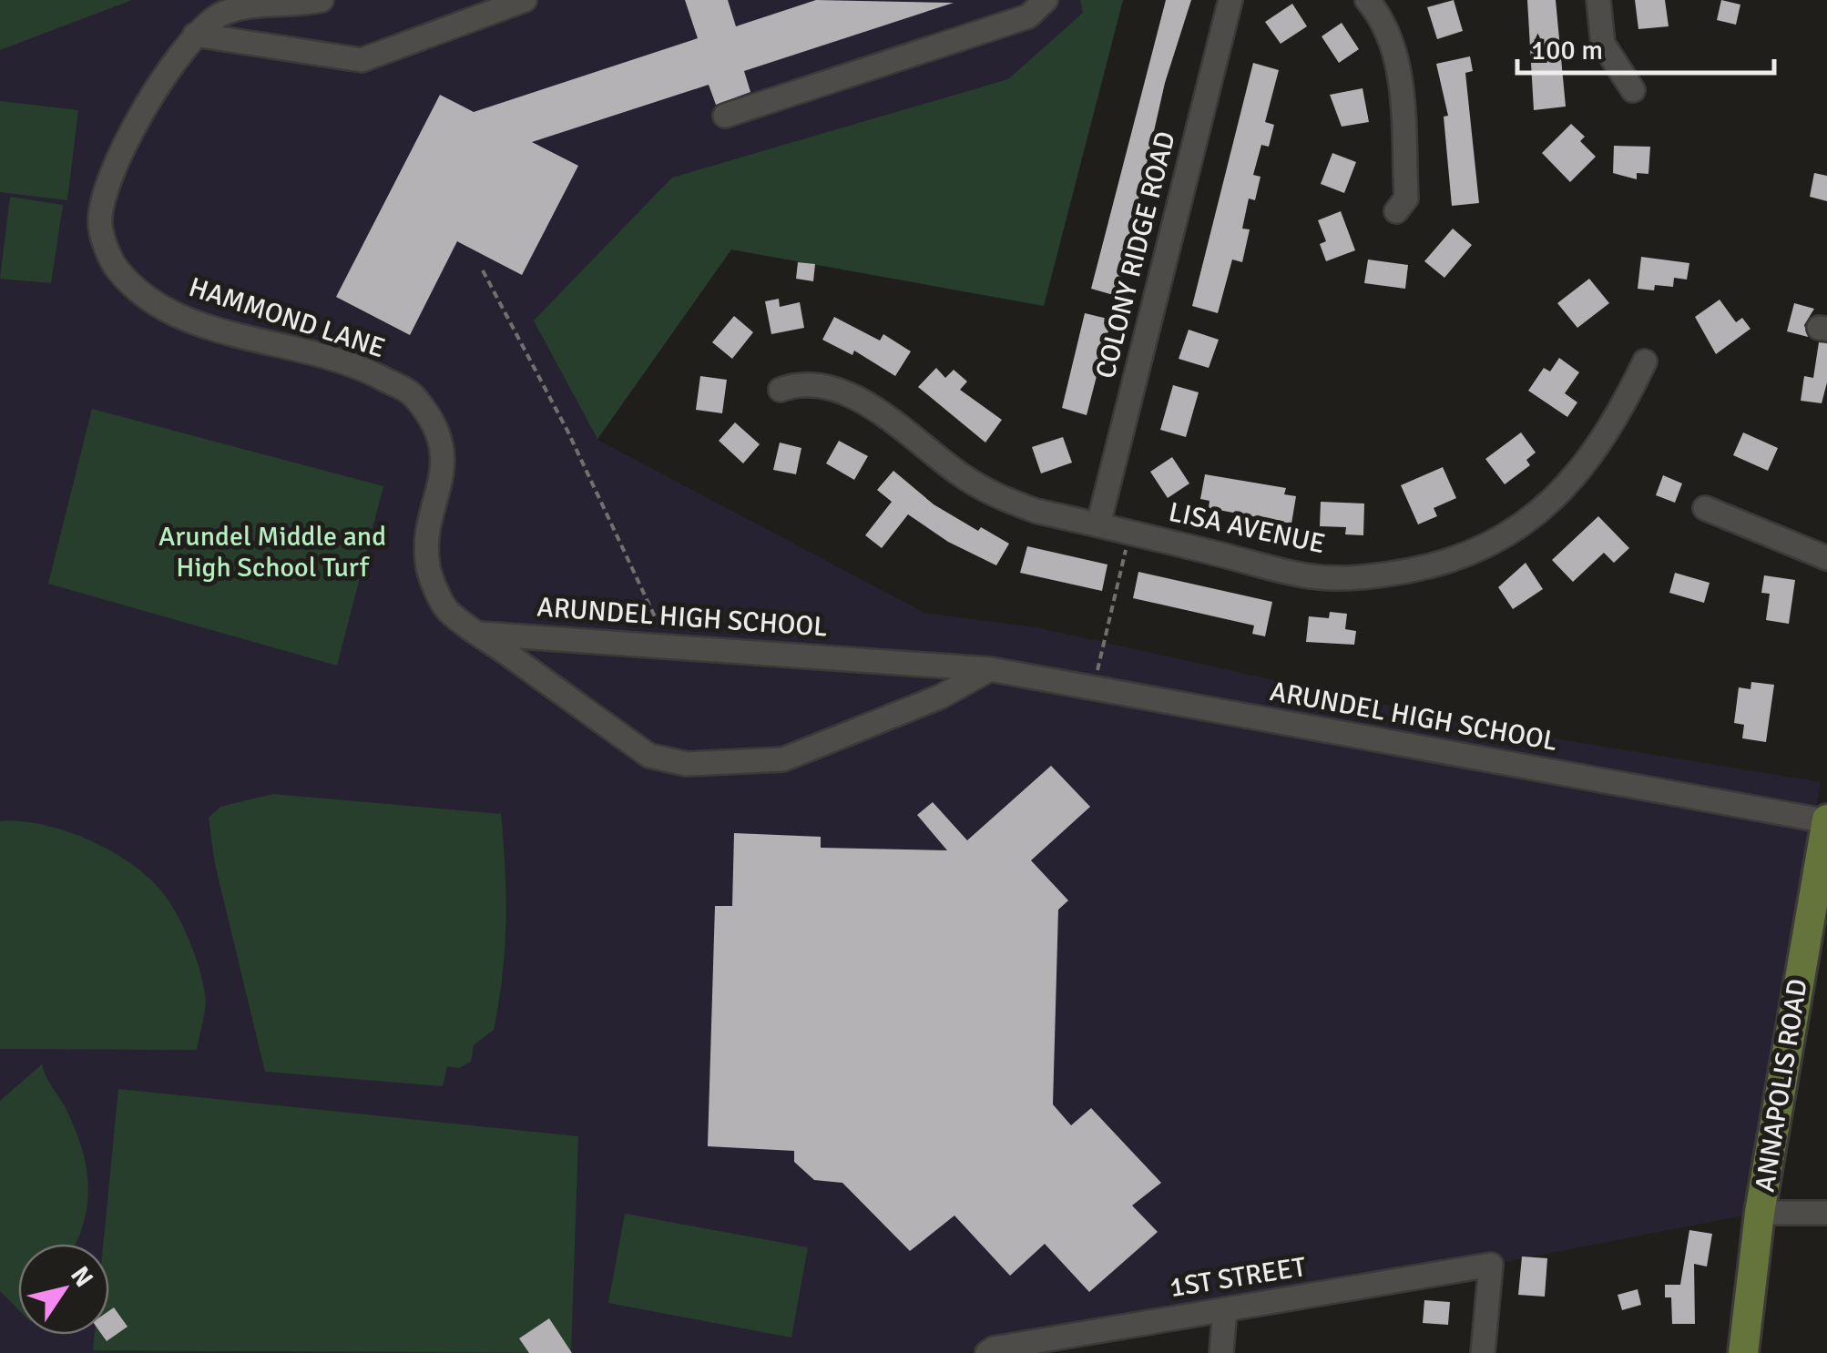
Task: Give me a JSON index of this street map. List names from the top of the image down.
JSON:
{
  "streets": {
    "main road": ["ANNAPOLIS ROAD"],
    "street": [
      "COLONY RIDGE ROAD",
      "HAMMOND LANE",
      "LISA AVENUE",
      "ARUNDEL HIGH SCHOOL",
      "1ST STREET"
    ]
  },
  "crossings": [
    ["COLONY RIDGE ROAD", "LISA AVENUE"],
    ["HAMMOND LANE", "ARUNDEL HIGH SCHOOL"],
    ["ARUNDEL HIGH SCHOOL", "ANNAPOLIS ROAD"]
  ],
  "parks": ["Arundel Middle and High School Turf"],
  "scale_bar": "100 m",
  "north": "top right"
}
